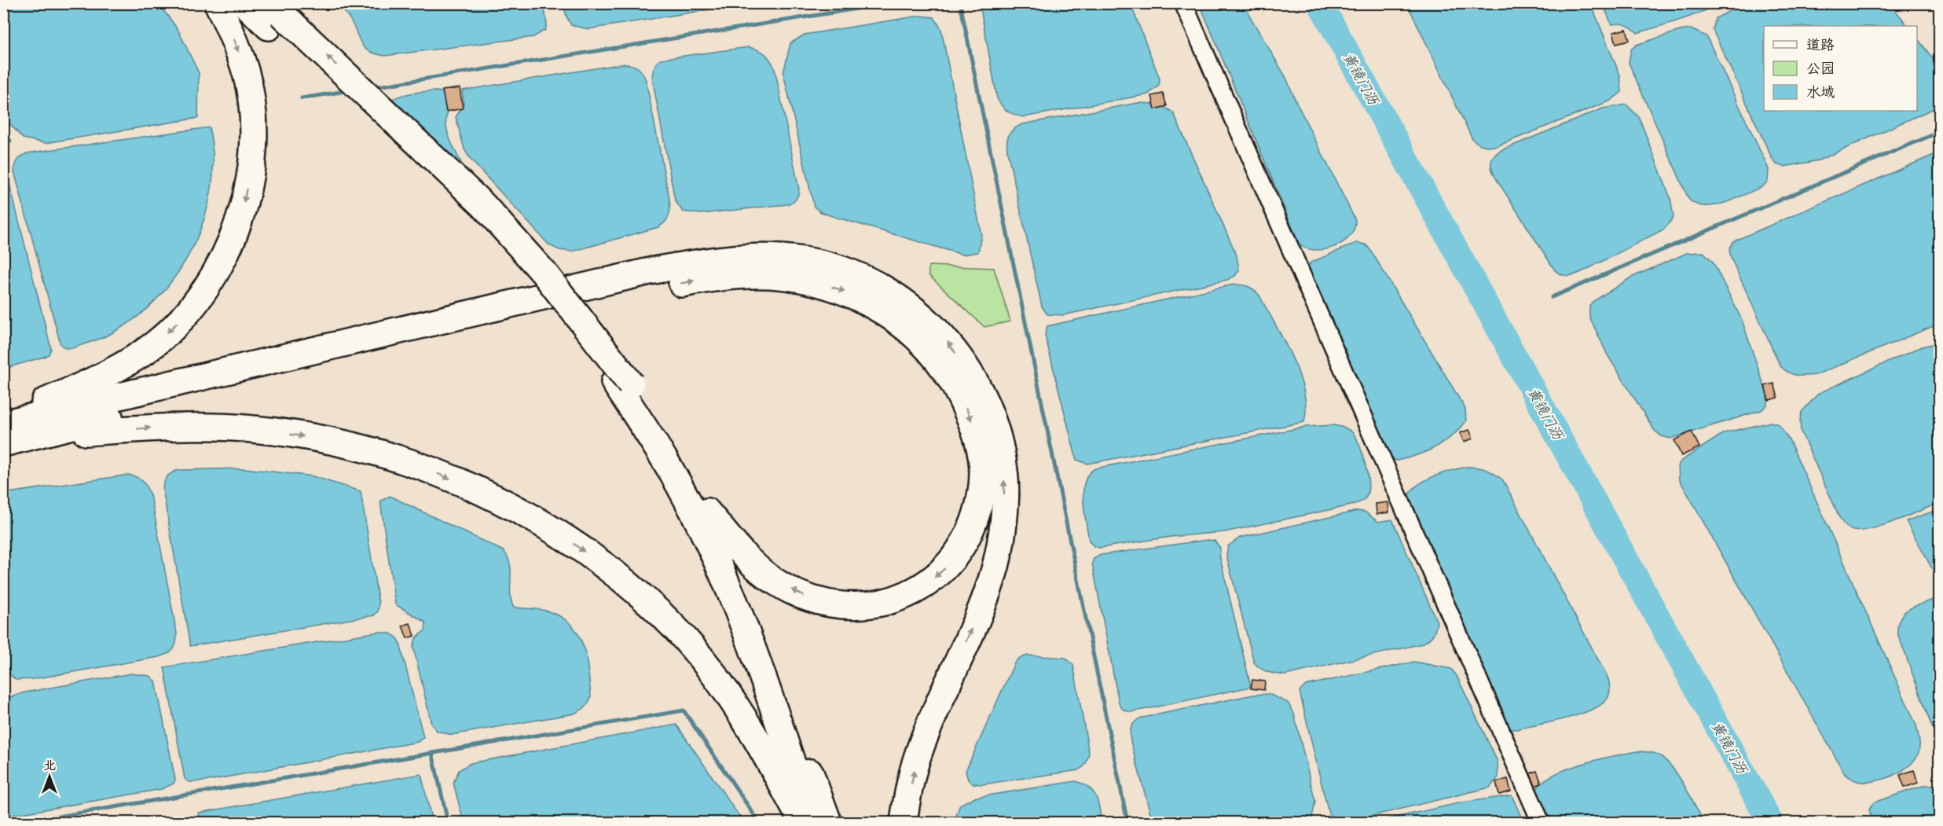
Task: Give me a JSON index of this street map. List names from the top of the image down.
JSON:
{
  "water": ["黄镜门沥"],
  "legend": ["道路", "公园", "水域"],
  "north": "top"
}
